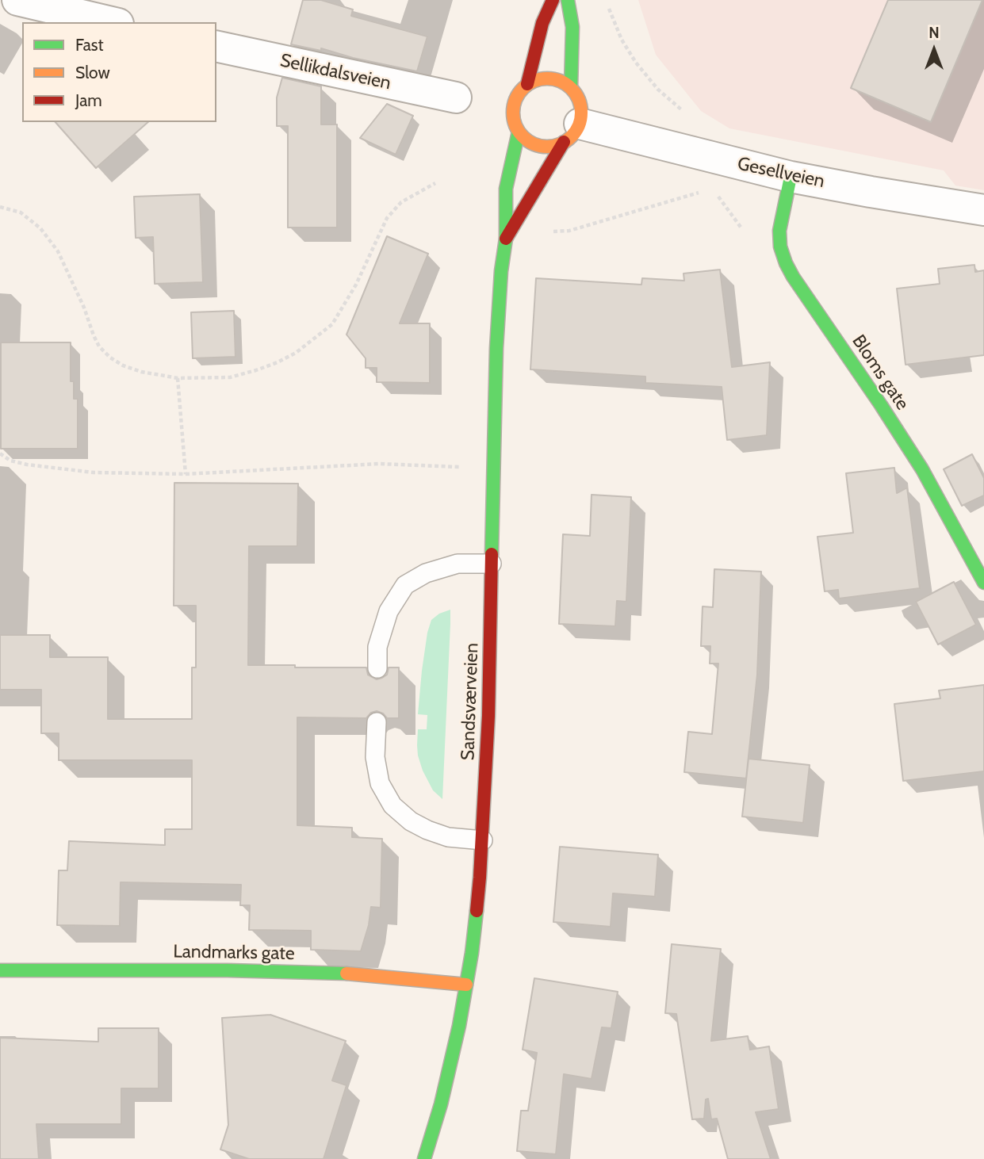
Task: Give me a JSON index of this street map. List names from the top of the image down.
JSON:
{
  "streets": {
    "street": [
      "Sellikdalsveien",
      "Gesellveien",
      "Bloms gate",
      "Sandsværveien",
      "Landmarks gate"
    ]
  },
  "crossings": [
    ["Gesellveien", "Bloms gate"],
    ["Gesellveien", "Sandsværveien"],
    ["Sandsværveien", "Landmarks gate"]
  ],
  "legend": ["Fast", "Slow", "Jam"],
  "north": "top"
}
